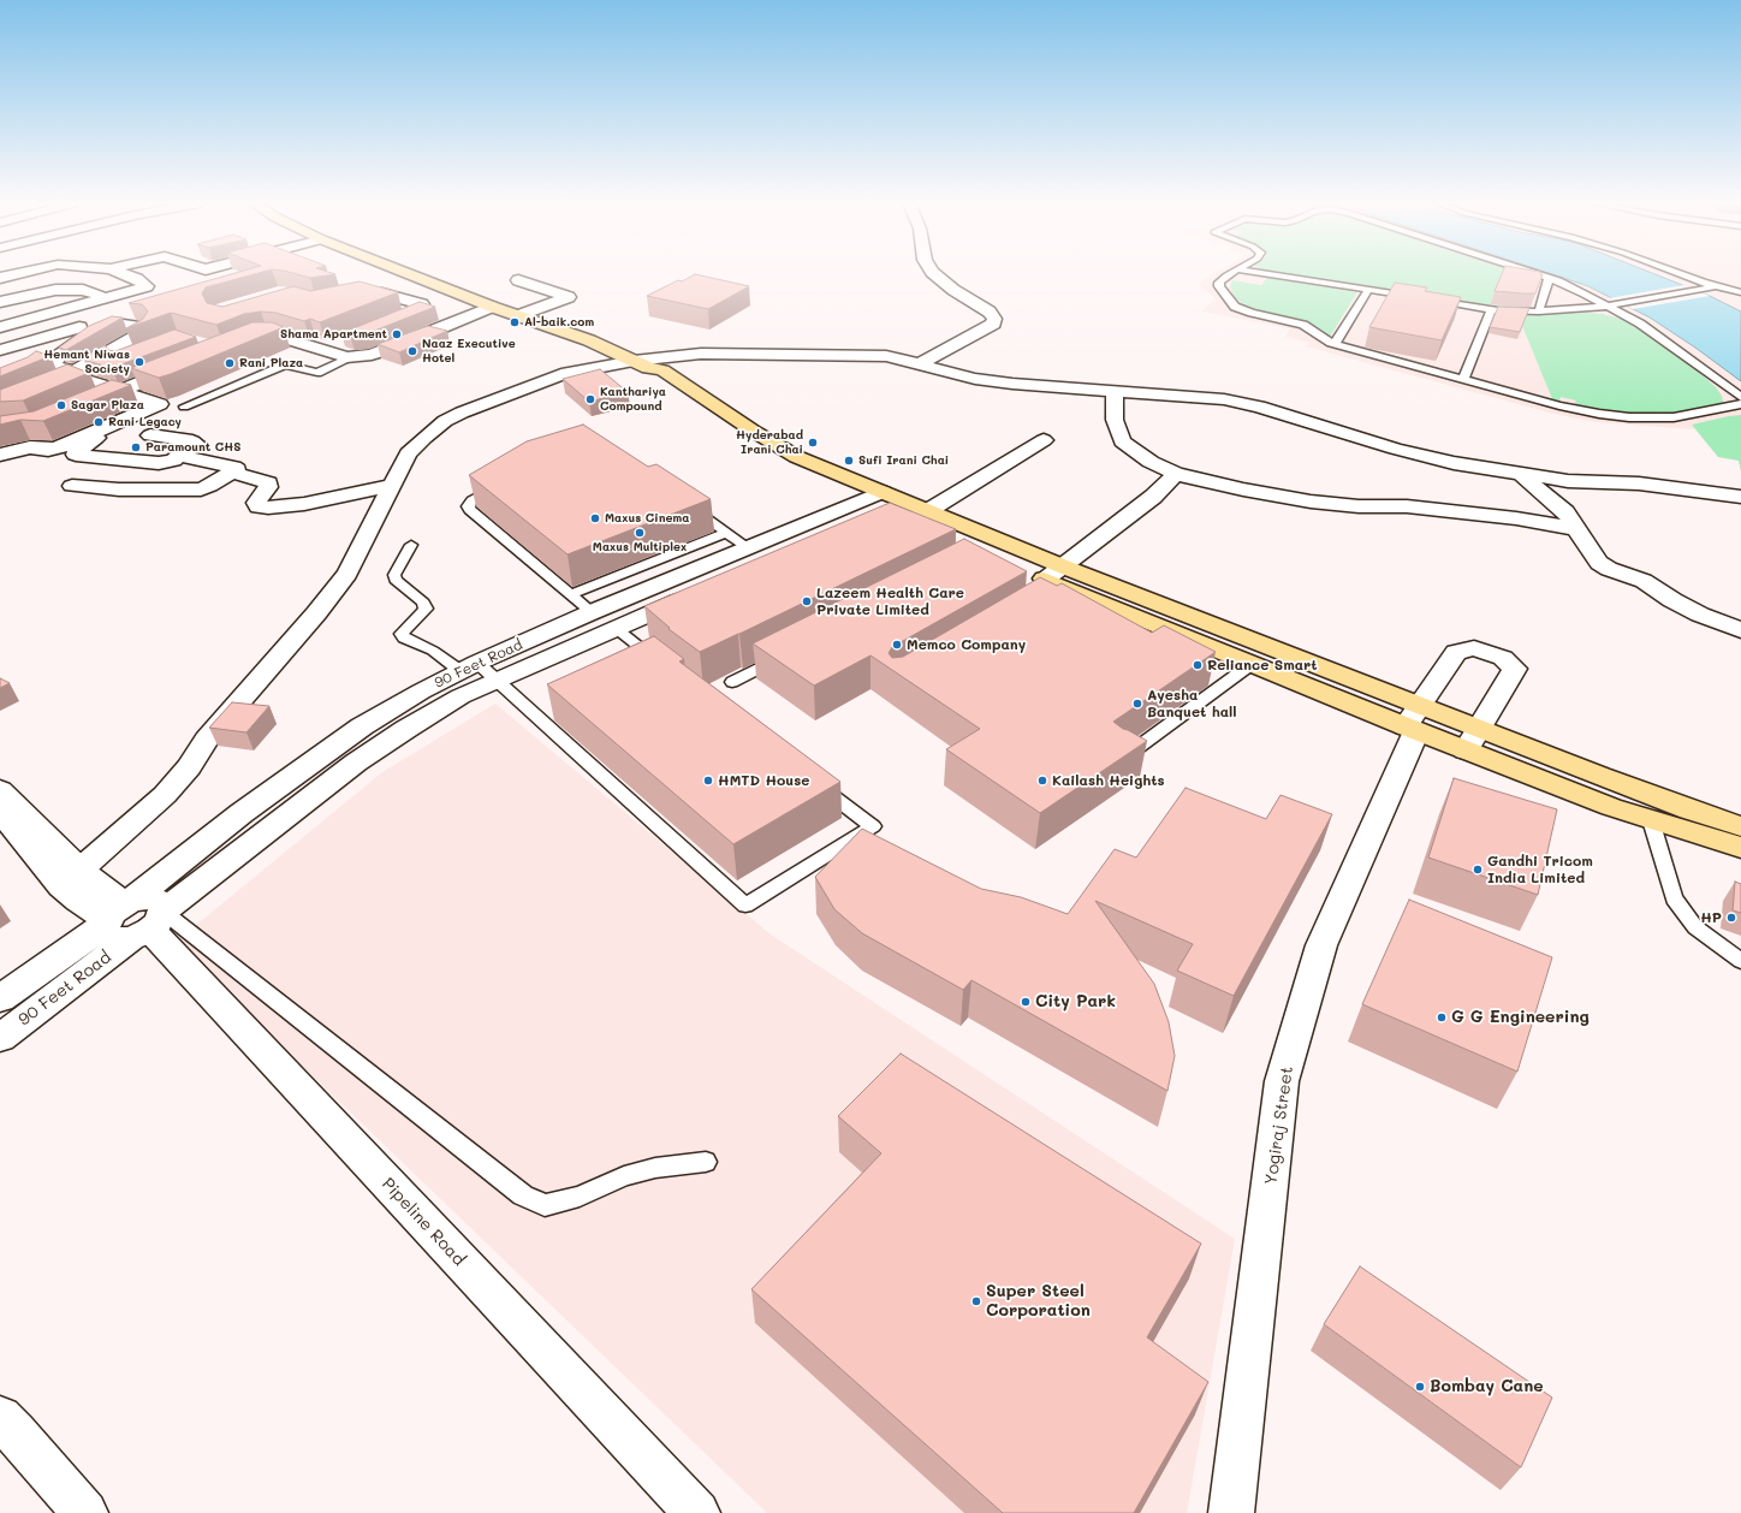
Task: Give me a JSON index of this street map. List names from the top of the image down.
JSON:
{
  "streets": {
    "street": ["90 Feet Road", "Yogiraj Street", "Pipeline Road"]
  },
  "crossings": [
    ["90 Feet Road", "Pipeline Road"]
  ],
  "places": [
    "Al-baik.com",
    "Shama Apartment",
    "Naaz Executive Hotel",
    "Hemant Niwas Society",
    "Rani Plaza",
    "Kanthariya Compound",
    "Sagar Plaza",
    "Rani Legacy",
    "Hyderabad Irani Chai",
    "Paramount CHS",
    "Sufi Irani Chai",
    "Maxus Cinema",
    "Maxus Multiplex",
    "Lazeem Health Care Private Limited",
    "Memco Company",
    "Reliance Smart",
    "Ayesha Banquet hall",
    "HMTD House",
    "Kailash Heights",
    "Gandhi Tricom India Limited",
    "HP",
    "City Park",
    "G G Engineering",
    "Super Steel Corporation",
    "Bombay Cane"
  ]
}
